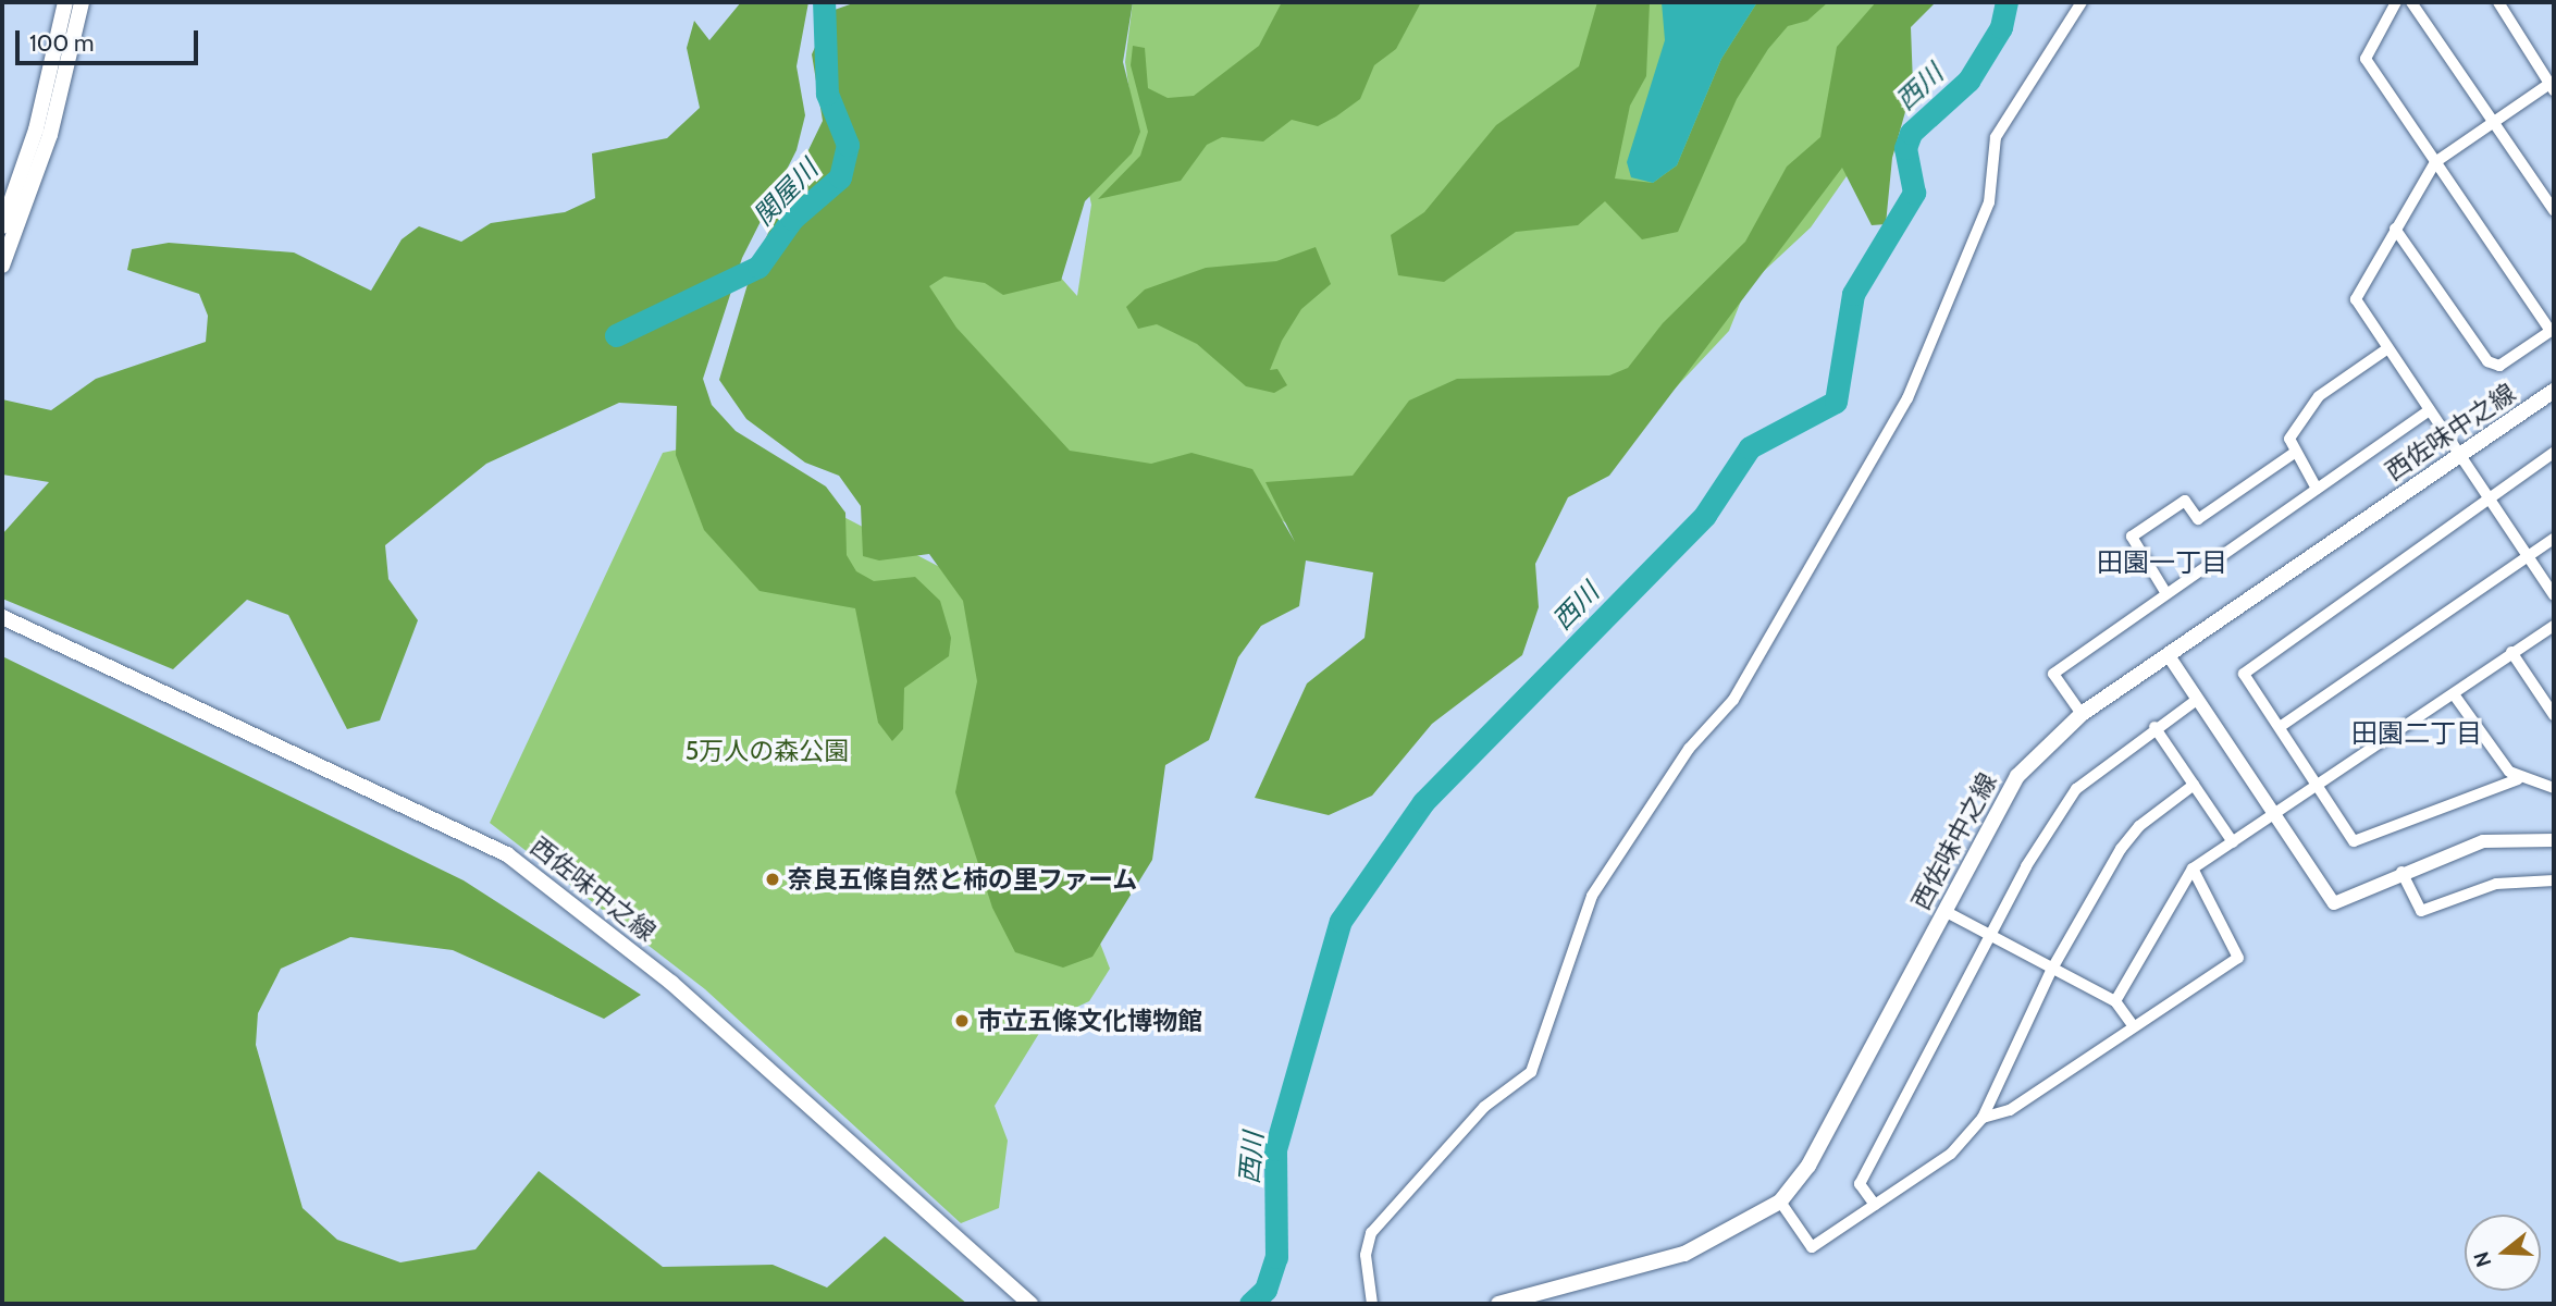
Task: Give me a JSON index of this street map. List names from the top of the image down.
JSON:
{
  "streets": {
    "main road": ["西佐味中之線"]
  },
  "districts": ["田園一丁目", "田園二丁目"],
  "water": ["西川", "関屋川"],
  "parks": ["5万人の森公園"],
  "places": ["奈良五條自然と柿の里ファーム", "市立五條文化博物館"],
  "scale_bar": "100 m",
  "north": "left"
}
